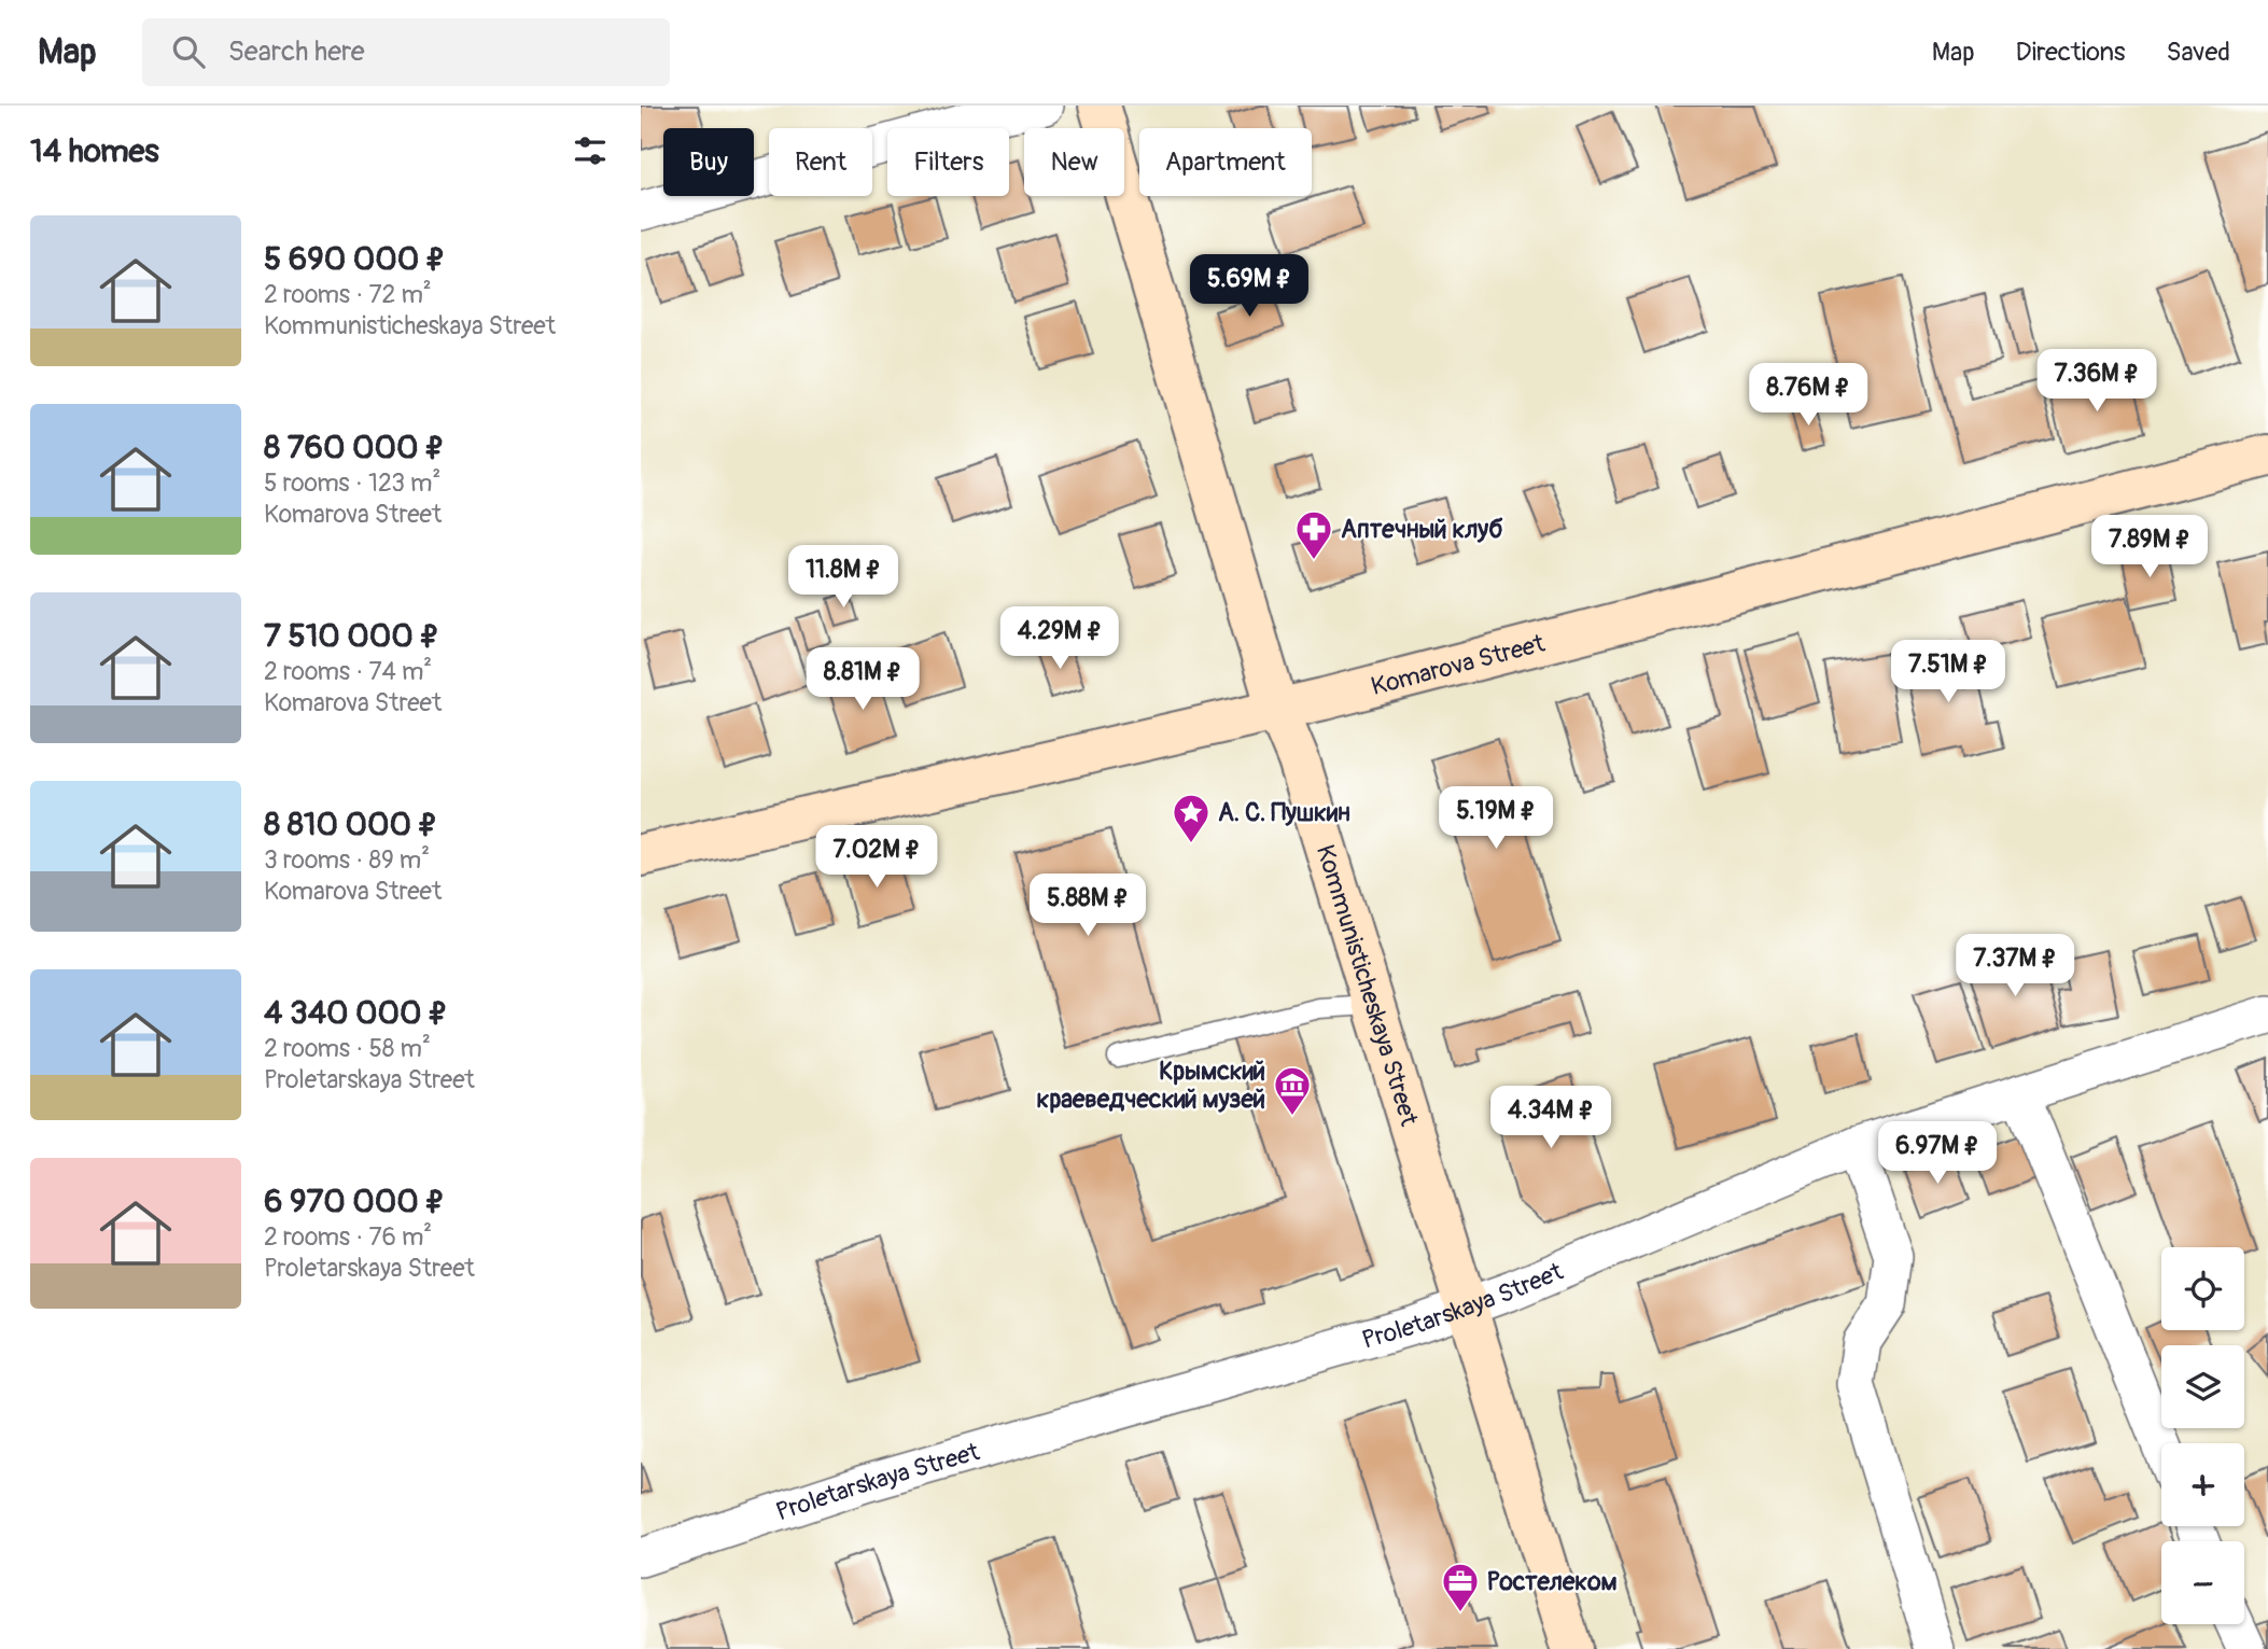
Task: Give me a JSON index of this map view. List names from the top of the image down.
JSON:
{
  "streets": {
    "main road": ["Komarova Street", "Kommunisticheskaya Street"],
    "street": ["Proletarskaya Street"]
  },
  "crossings": [
    ["Komarova Street", "Kommunisticheskaya Street"],
    ["Kommunisticheskaya Street", "Proletarskaya Street"]
  ],
  "places": {
    "pharmacy": ["Аптечный клуб"],
    "place": ["А. С. Пушкин"],
    "museum": ["Крымский краеведческий музей"],
    "office": ["Ростелеком"]
  },
  "page": {
    "header": "Map",
    "search": "Search here",
    "nav": ["Map", "Directions", "Saved"],
    "heading": "14 homes",
    "chip": [
      "Buy",
      "Rent",
      "Filters",
      "New",
      "Apartment"
    ],
    "list": [
      {
        "name": "5 690 000 ₽",
        "note": "2 rooms · 72 m² · Kommunisticheskaya Street"
      },
      {
        "name": "8 760 000 ₽",
        "note": "5 rooms · 123 m² · Komarova Street"
      },
      {
        "name": "7 510 000 ₽",
        "note": "2 rooms · 74 m² · Komarova Street"
      },
      {
        "name": "8 810 000 ₽",
        "note": "3 rooms · 89 m² · Komarova Street"
      },
      {
        "name": "4 340 000 ₽",
        "note": "2 rooms · 58 m² · Proletarskaya Street"
      },
      {
        "name": "6 970 000 ₽",
        "note": "2 rooms · 76 m² · Proletarskaya Street"
      }
    ],
    "price": [
      "5.69M ₽",
      "7.36M ₽",
      "8.76M ₽",
      "7.89M ₽",
      "11.8M ₽",
      "4.29M ₽",
      "7.51M ₽",
      "8.81M ₽",
      "5.19M ₽",
      "7.02M ₽",
      "5.88M ₽",
      "7.37M ₽",
      "4.34M ₽",
      "6.97M ₽"
    ],
    "map_buttons": ["+", "−"]
  }
}
